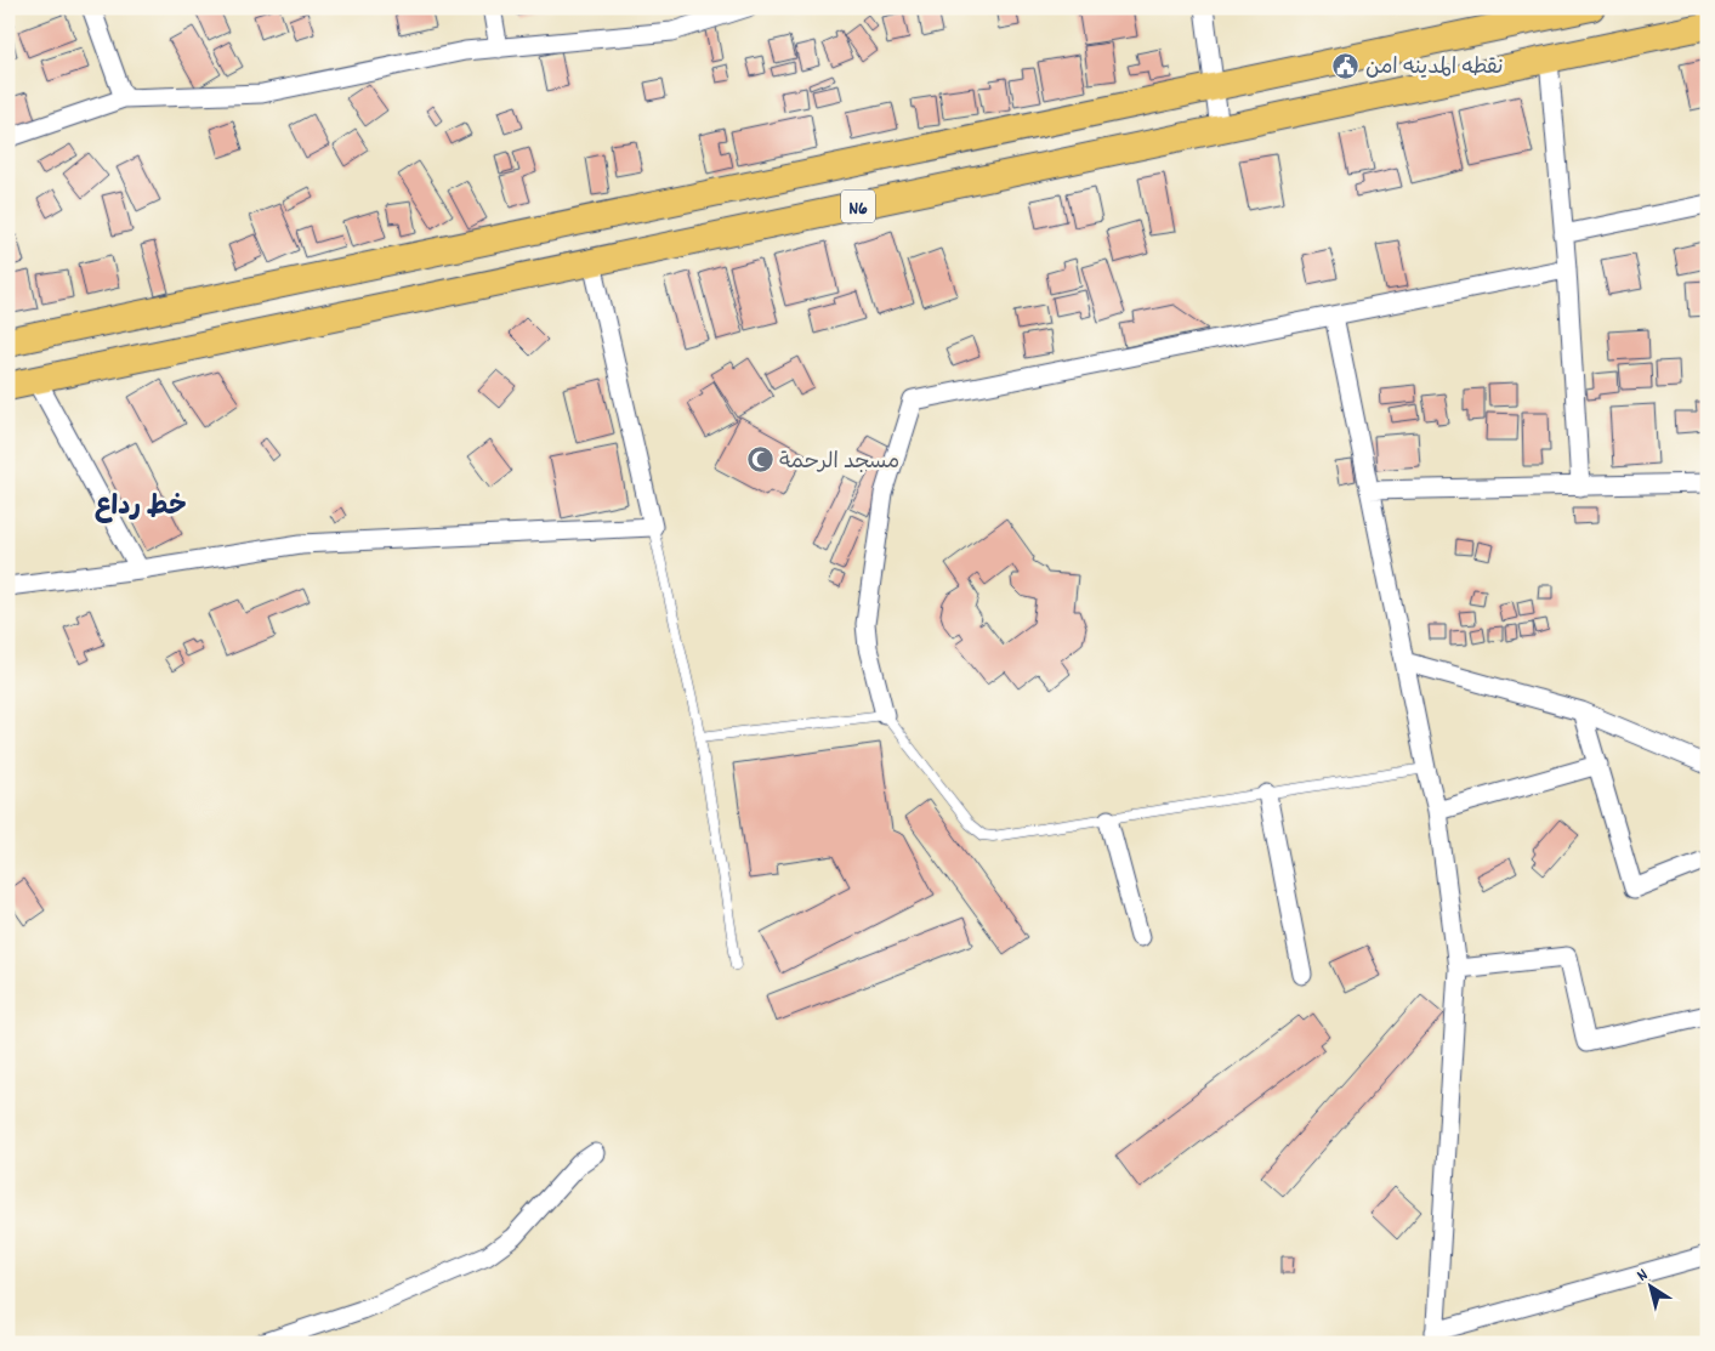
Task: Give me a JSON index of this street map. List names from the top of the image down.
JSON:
{
  "streets": {
    "main road": ["N6"]
  },
  "districts": ["خط رداع"],
  "places": {
    "public building": ["نقطه المدينه امن"],
    "mosque": ["مسجد الرحمة"]
  },
  "north": "top left"
}
